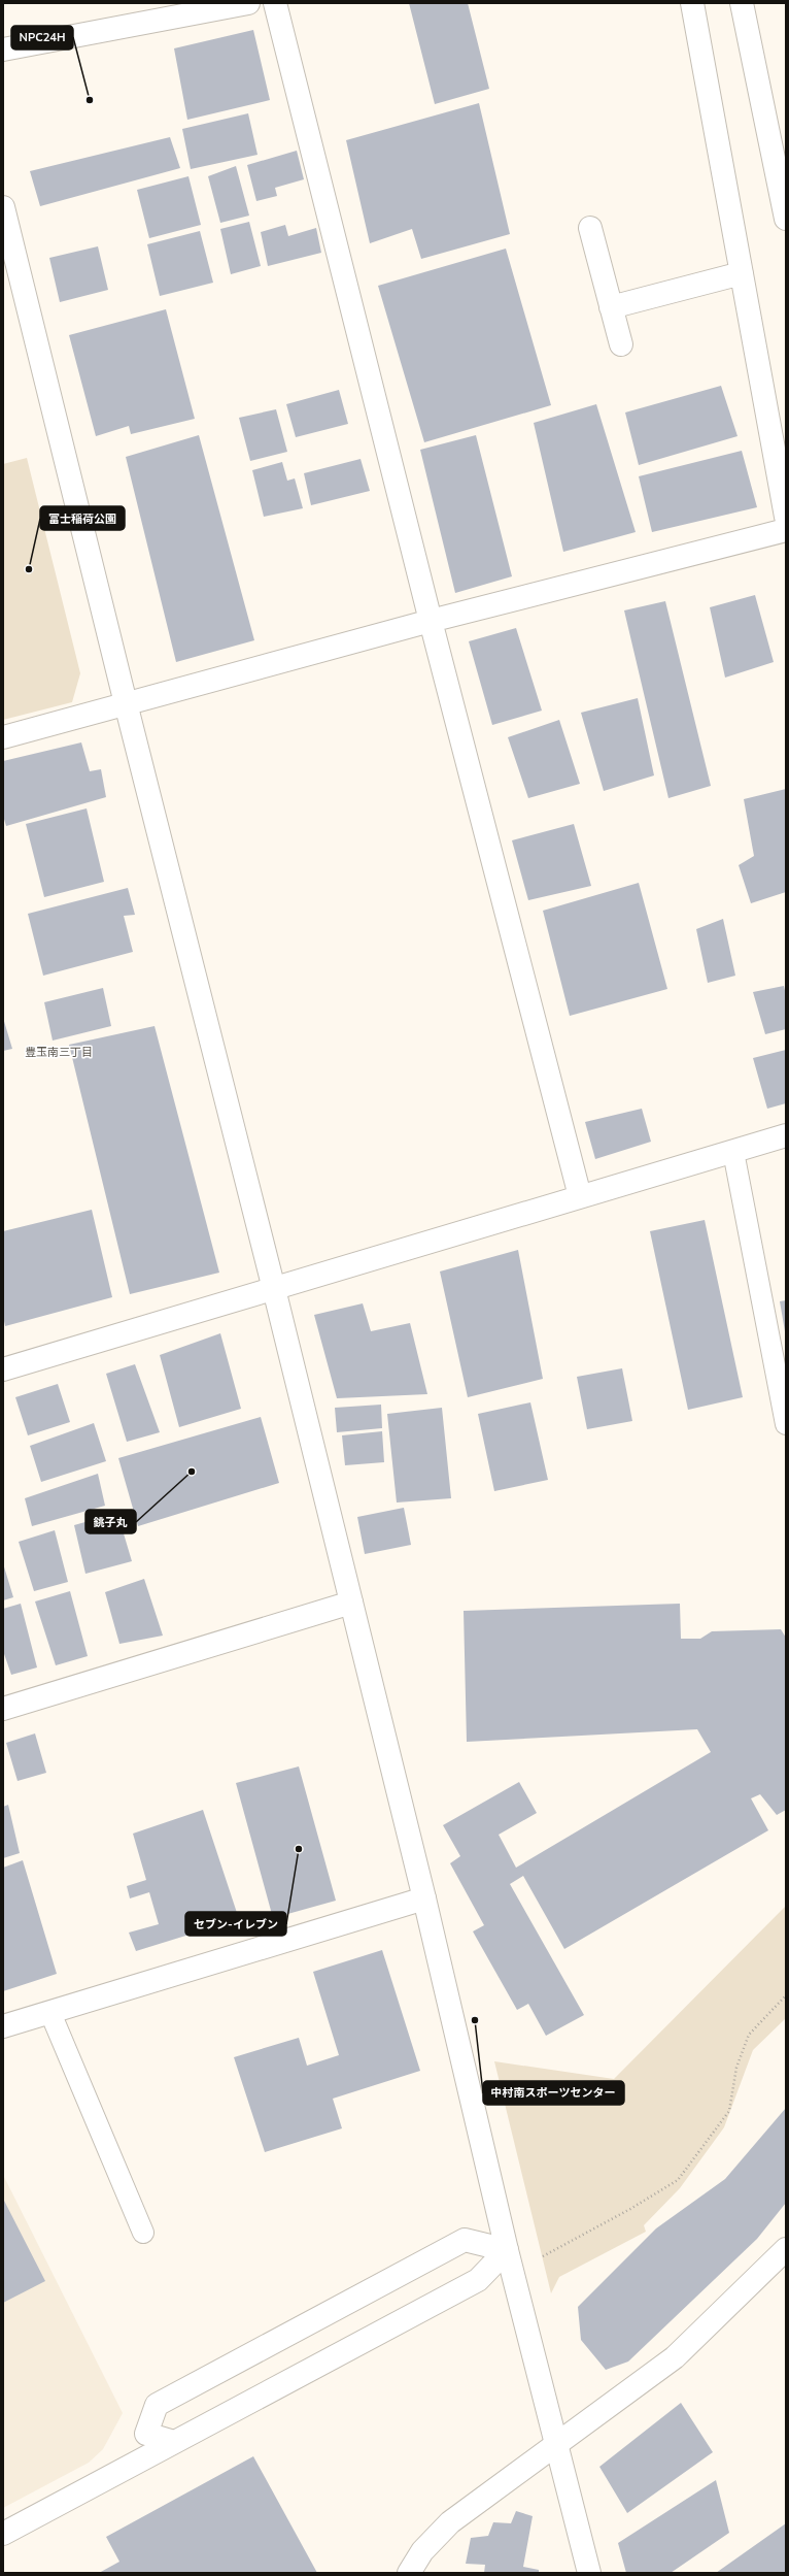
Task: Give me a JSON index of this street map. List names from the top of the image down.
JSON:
{
  "districts": ["豊玉南三丁目"],
  "places": [
    "NPC24H",
    "富士稲荷公園",
    "銚子丸",
    "セブン-イレブン",
    "中村南スポーツセンター"
  ]
}
